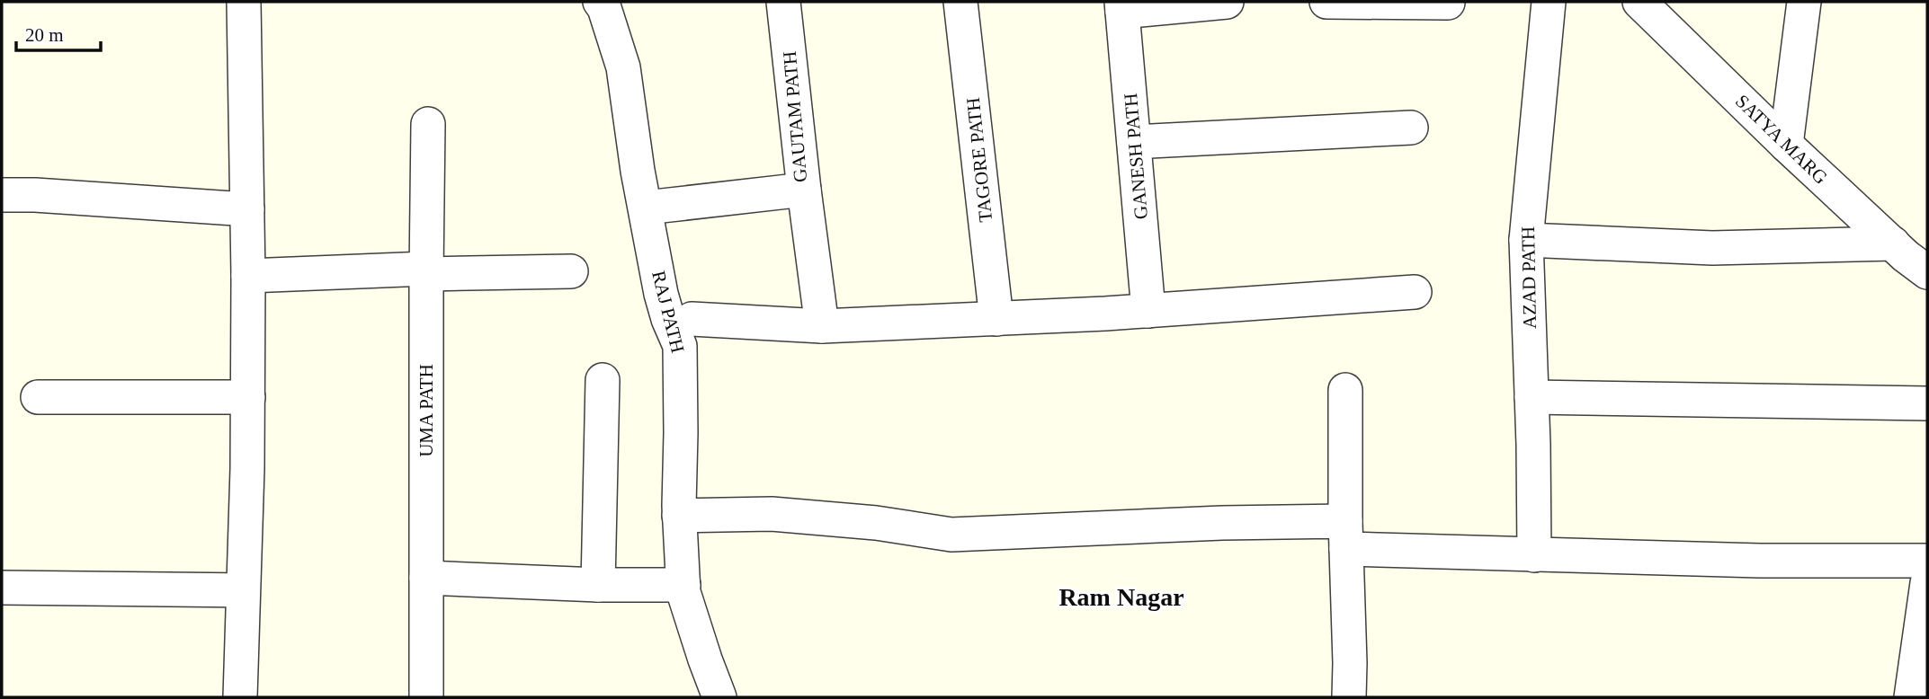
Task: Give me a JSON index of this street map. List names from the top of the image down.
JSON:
{
  "streets": {
    "street": [
      "GAUTAM PATH",
      "SATYA MARG",
      "GANESH PATH",
      "TAGORE PATH",
      "AZAD PATH",
      "RAJ PATH",
      "UMA PATH"
    ]
  },
  "crossings": [
    ["GAUTAM PATH", "RAJ PATH"]
  ],
  "districts": ["Ram Nagar"],
  "scale_bar": "20 m"
}
